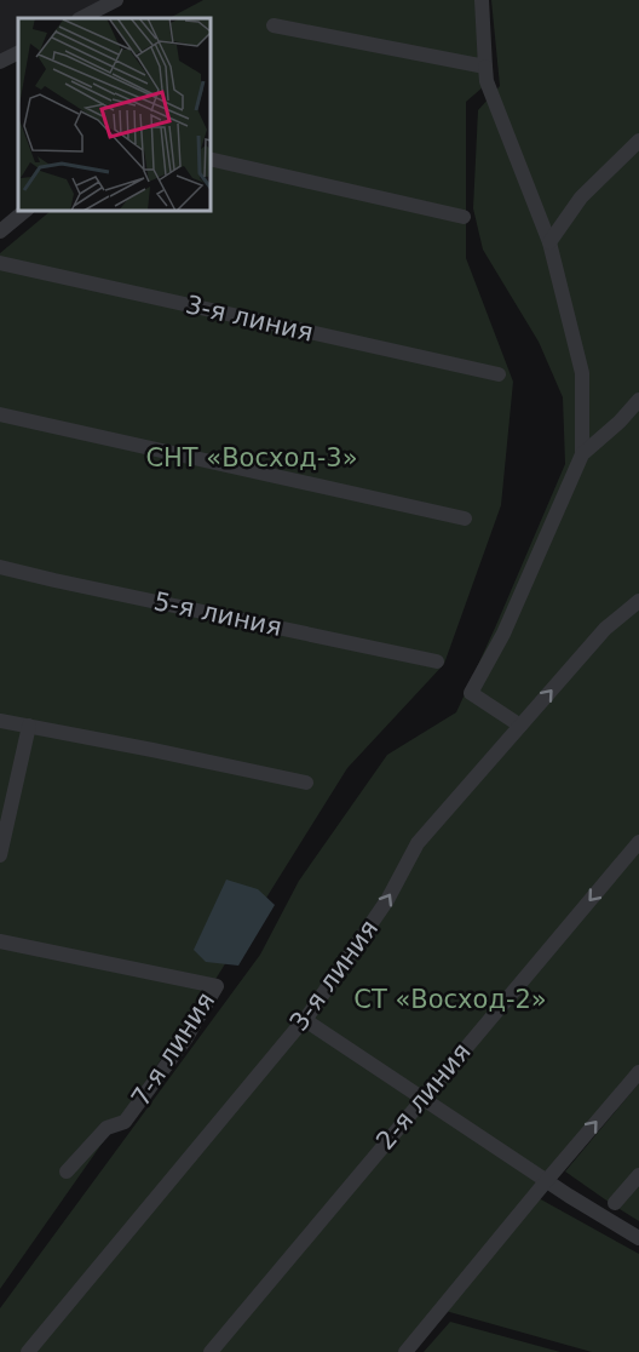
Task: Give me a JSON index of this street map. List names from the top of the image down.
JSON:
{
  "streets": {
    "street": [
      "3-я линия",
      "5-я линия",
      "7-я линия",
      "2-я линия"
    ]
  },
  "one_way": ["3-я линия", "2-я линия"],
  "parks": ["СНТ «Восход-3»", "СТ «Восход-2»"]
}
